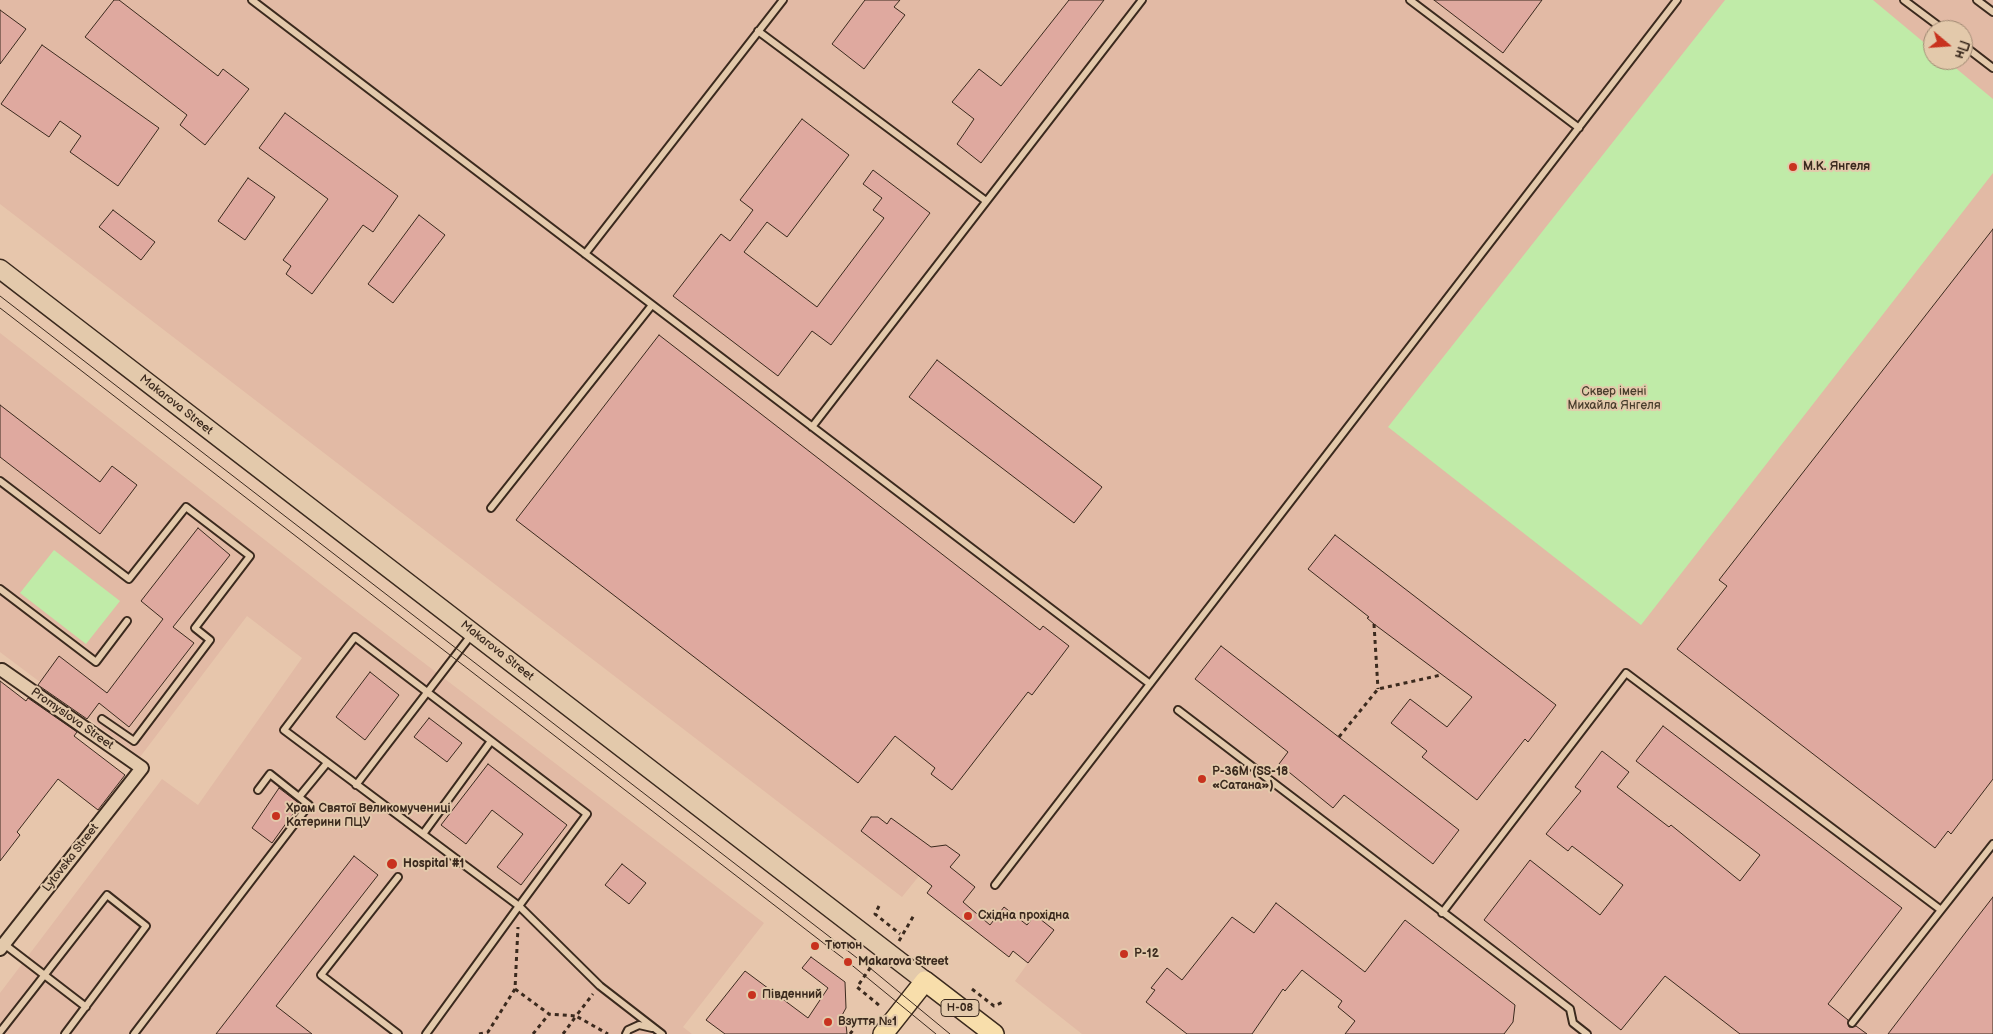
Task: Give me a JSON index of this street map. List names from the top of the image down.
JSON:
{
  "streets": {
    "main road": ["Makarova Street", "Н-08"],
    "street": ["Promyslova Street", "Lytovska Street"]
  },
  "crossings": [
    ["Promyslova Street", "Lytovska Street"]
  ],
  "parks": ["Сквер імені Михайла Янгеля"],
  "places": [
    "М.К. Янгеля",
    "Р-36М (SS-18 «Сатана»)",
    "Храм Святої Великомучениці Катерини ПЦУ",
    "Hospital #1",
    "Східна прохідна",
    "Тютюн",
    "Р-12",
    "Makarova Street",
    "Південний",
    "Взуття №1"
  ],
  "north": "right"
}
